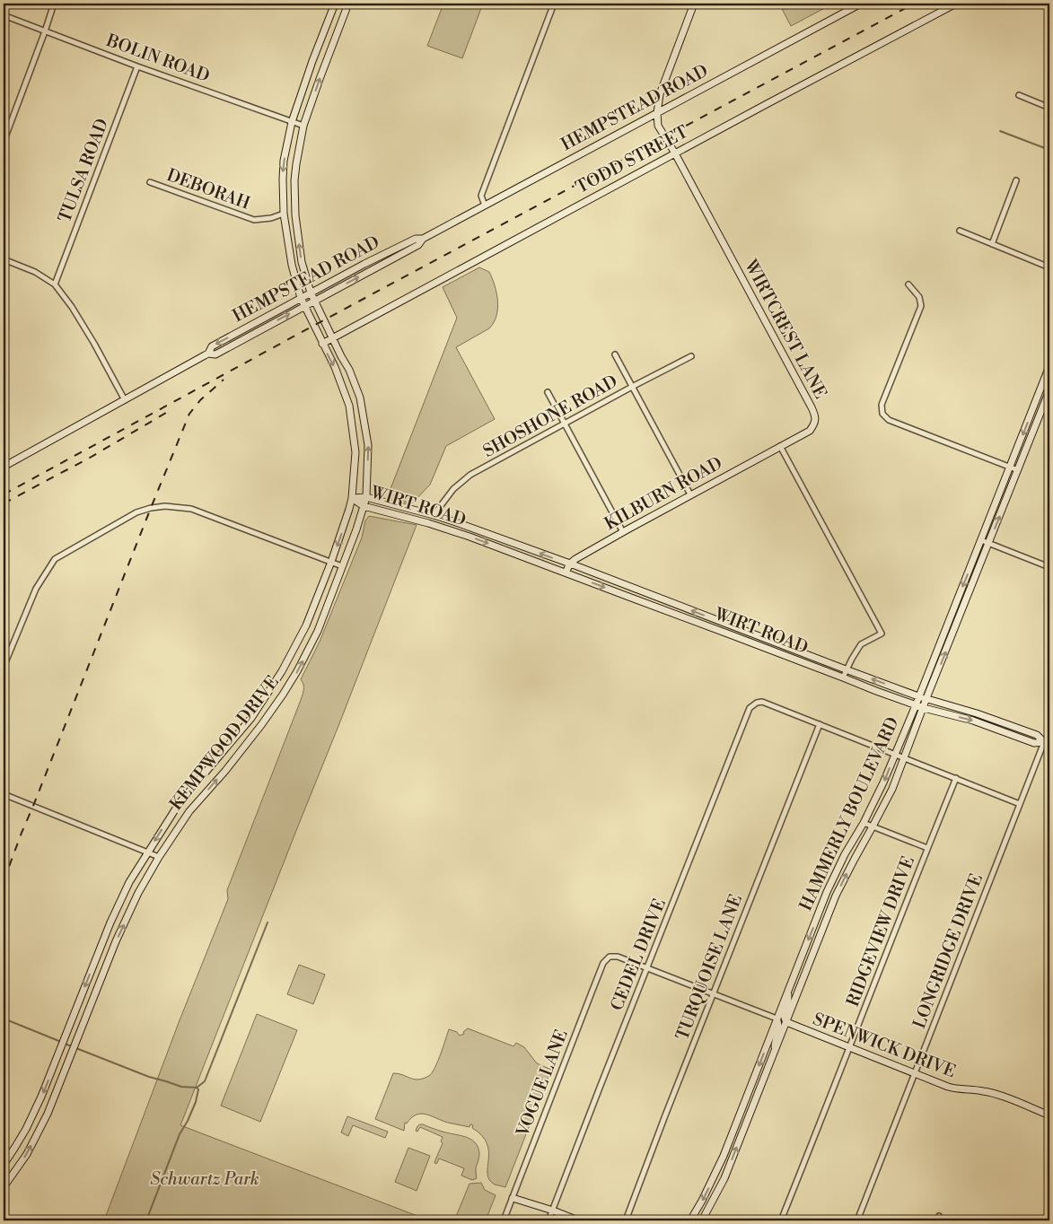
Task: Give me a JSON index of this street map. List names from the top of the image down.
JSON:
{
  "streets": {
    "main road": [
      "HEMPSTEAD ROAD",
      "TODD STREET",
      "WIRTCREST LANE",
      "KILBURN ROAD",
      "WIRT ROAD",
      "KEMPWOOD DRIVE",
      "HAMMERLY BOULEVARD",
      "SPENWICK DRIVE"
    ],
    "street": [
      "BOLIN ROAD",
      "TULSA ROAD",
      "DEBORAH",
      "SHOSHONE ROAD",
      "RIDGEVIEW DRIVE",
      "LONGRIDGE DRIVE",
      "CEDEL DRIVE",
      "TURQUOISE LANE",
      "VOGUE LANE"
    ]
  },
  "crossings": [
    ["BOLIN ROAD", "TULSA ROAD"],
    ["BOLIN ROAD", "KEMPWOOD DRIVE"],
    ["HEMPSTEAD ROAD", "WIRTCREST LANE"],
    ["HEMPSTEAD ROAD", "KEMPWOOD DRIVE"],
    ["TODD STREET", "WIRTCREST LANE"],
    ["TODD STREET", "KEMPWOOD DRIVE"],
    ["DEBORAH", "KEMPWOOD DRIVE"],
    ["WIRTCREST LANE", "KILBURN ROAD"],
    ["SHOSHONE ROAD", "WIRT ROAD"],
    ["KILBURN ROAD", "WIRT ROAD"],
    ["WIRT ROAD", "KEMPWOOD DRIVE"],
    ["WIRT ROAD", "HAMMERLY BOULEVARD"],
    ["WIRT ROAD", "LONGRIDGE DRIVE"],
    ["HAMMERLY BOULEVARD", "SPENWICK DRIVE"],
    ["RIDGEVIEW DRIVE", "SPENWICK DRIVE"],
    ["LONGRIDGE DRIVE", "SPENWICK DRIVE"],
    ["CEDEL DRIVE", "TURQUOISE LANE"],
    ["CEDEL DRIVE", "VOGUE LANE"]
  ],
  "parks": ["Schwartz Park"]
}
